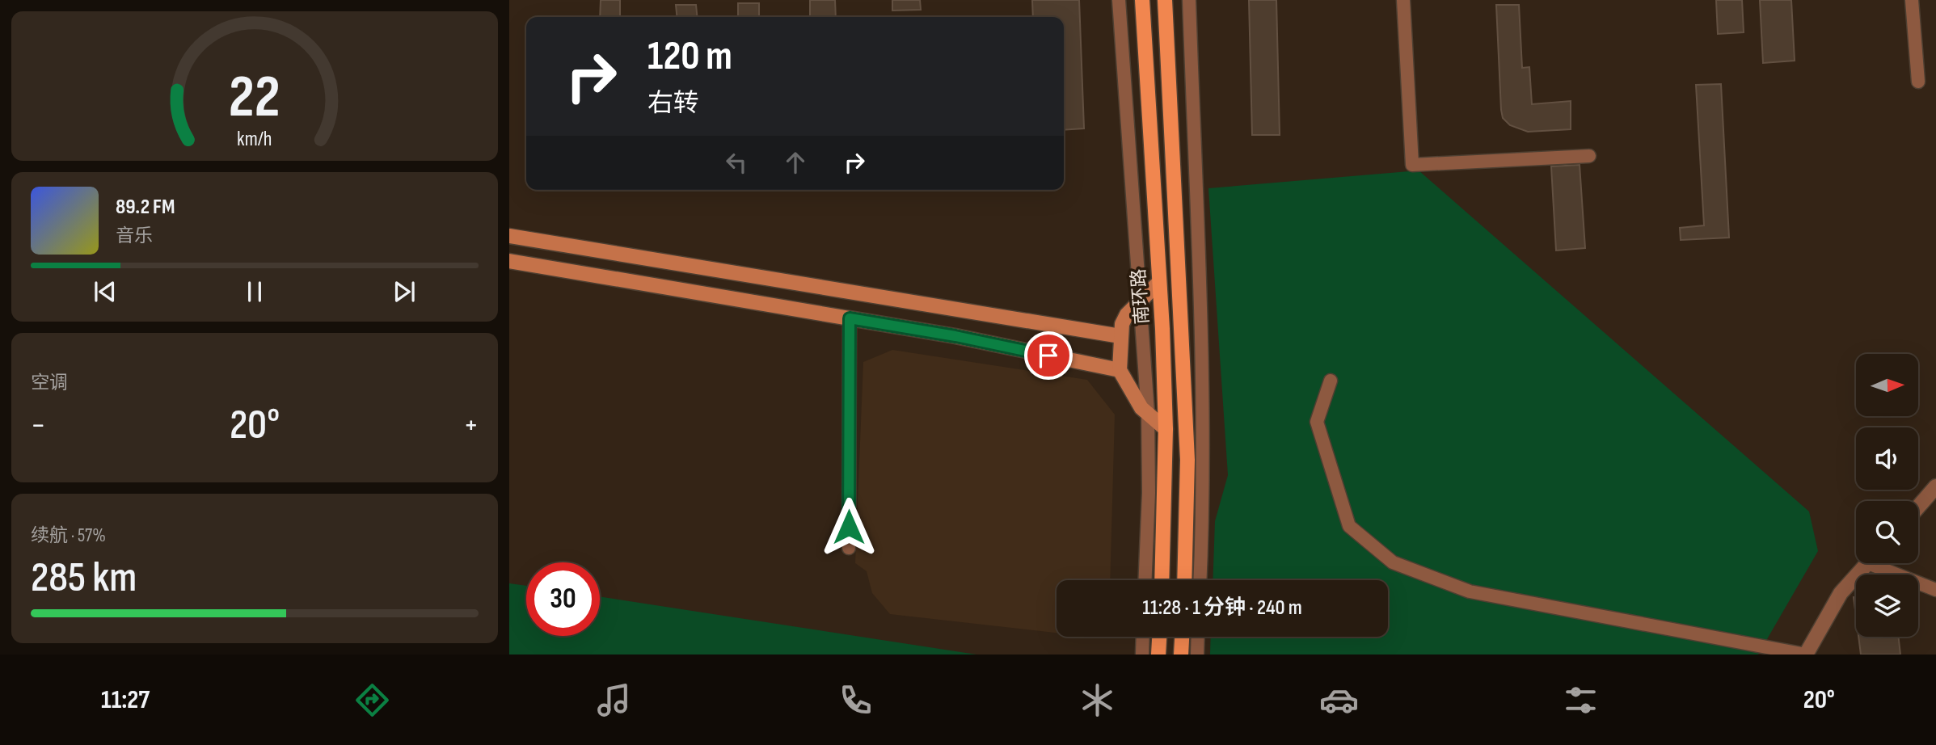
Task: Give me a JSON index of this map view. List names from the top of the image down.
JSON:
{
  "streets": {
    "main road": ["南环路"]
  },
  "north": "right",
  "page": {
    "turn": ["120 m", "右转"],
    "song": ["89.2 FM", "音乐"],
    "tile": [
      "空调",
      ["续航 · 57%", "285 km"]
    ],
    "heat": ["−", "20°", "+"],
    "limit": "30",
    "trip": "11:28 · 1 分钟 · 240 m",
    "tabs": ["11:27", "20°"],
    "gauge": ["22", "km/h"]
  }
}
